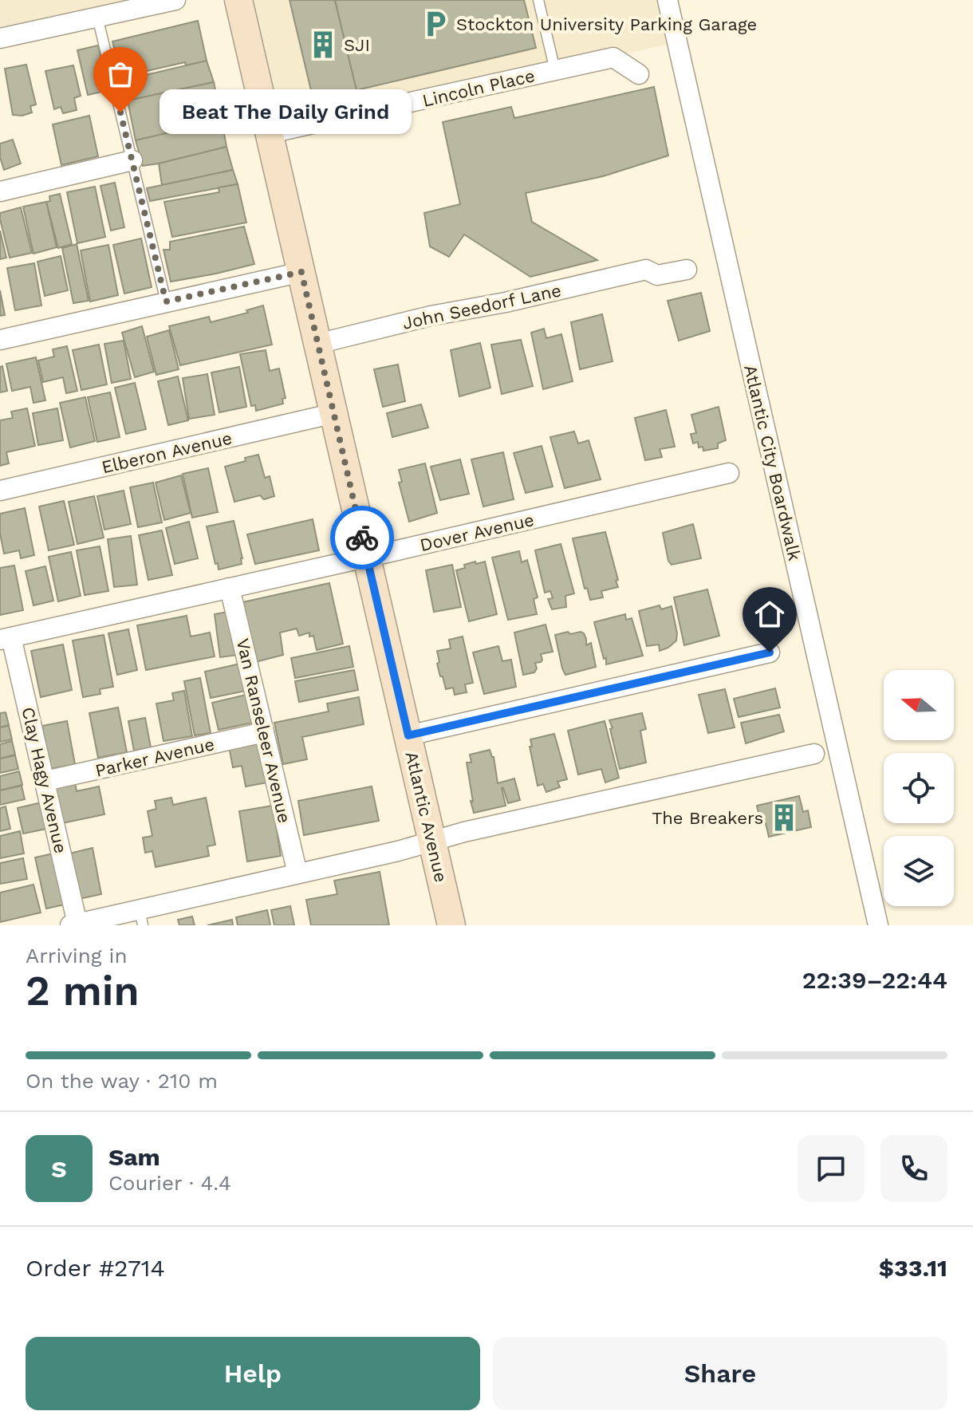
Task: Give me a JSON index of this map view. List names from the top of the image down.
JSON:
{
  "streets": {
    "main road": ["Atlantic Avenue"],
    "street": [
      "Lincoln Place",
      "John Seedorf Lane",
      "Elberon Avenue",
      "Atlantic City Boardwalk",
      "Dover Avenue",
      "Van Ranseleer Avenue",
      "Parker Avenue",
      "Clay Hagy Avenue"
    ]
  },
  "crossings": [
    ["Lincoln Place", "Atlantic Avenue"],
    ["John Seedorf Lane", "Atlantic Avenue"],
    ["Elberon Avenue", "Atlantic Avenue"],
    ["Dover Avenue", "Van Ranseleer Avenue"],
    ["Dover Avenue", "Clay Hagy Avenue"],
    ["Dover Avenue", "Atlantic Avenue"],
    ["Van Ranseleer Avenue", "Parker Avenue"],
    ["Parker Avenue", "Clay Hagy Avenue"]
  ],
  "places": {
    "parking": ["Stockton University Parking Garage"],
    "building": ["SJI", "The Breakers"],
    "other": ["Beat The Daily Grind"]
  },
  "north": "left",
  "page": {
    "bubble": "Beat The Daily Grind",
    "heading": ["2 min", "Arriving in", "22:39–22:44"],
    "panel": [
      "Sam",
      "Courier · 4.4",
      "Order #2714",
      "$33.11"
    ],
    "bar": "On the way · 210 m",
    "round": "S",
    "buttons": ["Help", "Share"]
  }
}
